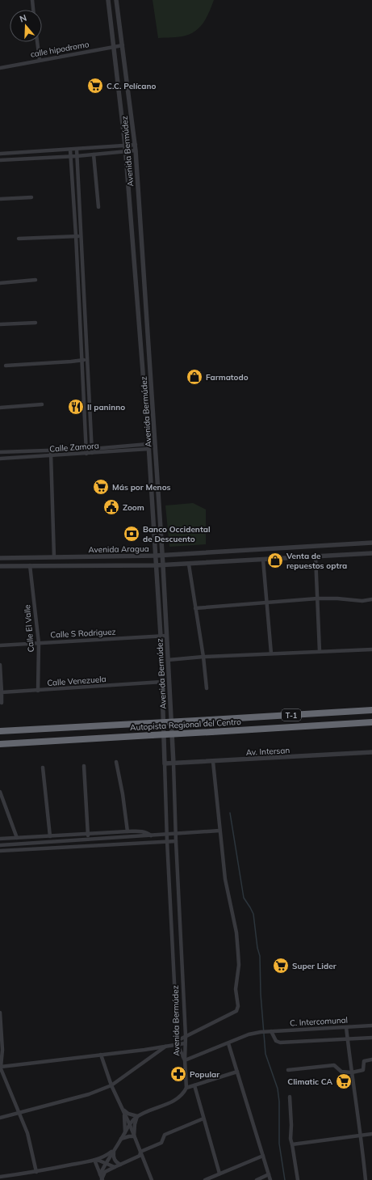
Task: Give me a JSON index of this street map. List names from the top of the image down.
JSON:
{
  "streets": {
    "highway": ["T-1", "Autopista Regional del Centro"],
    "street": [
      "calle hipodromo",
      "Avenida Bermúdez",
      "Calle Zamora",
      "Avenida Aragua",
      "Calle El Valle",
      "Calle S Rodriguez",
      "Calle Venezuela",
      "Av. Intersan",
      "C. Intercomunal"
    ]
  },
  "crossings": [
    ["calle hipodromo", "Avenida Bermúdez"],
    ["Avenida Bermúdez", "Calle Zamora"],
    ["Avenida Bermúdez", "Avenida Aragua"],
    ["Avenida Bermúdez", "Calle S Rodriguez"],
    ["Avenida Bermúdez", "Calle Venezuela"],
    ["Avenida Bermúdez", "Av. Intersan"],
    ["Avenida Bermúdez", "C. Intercomunal"],
    ["Avenida Aragua", "Calle El Valle"],
    ["Calle El Valle", "Calle S Rodriguez"],
    ["Calle El Valle", "Calle Venezuela"]
  ],
  "places": {
    "supermarket": [
      "C.C. Pelícano",
      "Más por Menos",
      "Super Lider",
      "Climatic CA"
    ],
    "shop": ["Farmatodo", "Venta de repuestos optra"],
    "restaurant": ["Il paninno"],
    "public building": ["Zoom"],
    "bank": ["Banco Occidental de Descuento"],
    "pharmacy": ["Popular"]
  },
  "north": "top"
}
